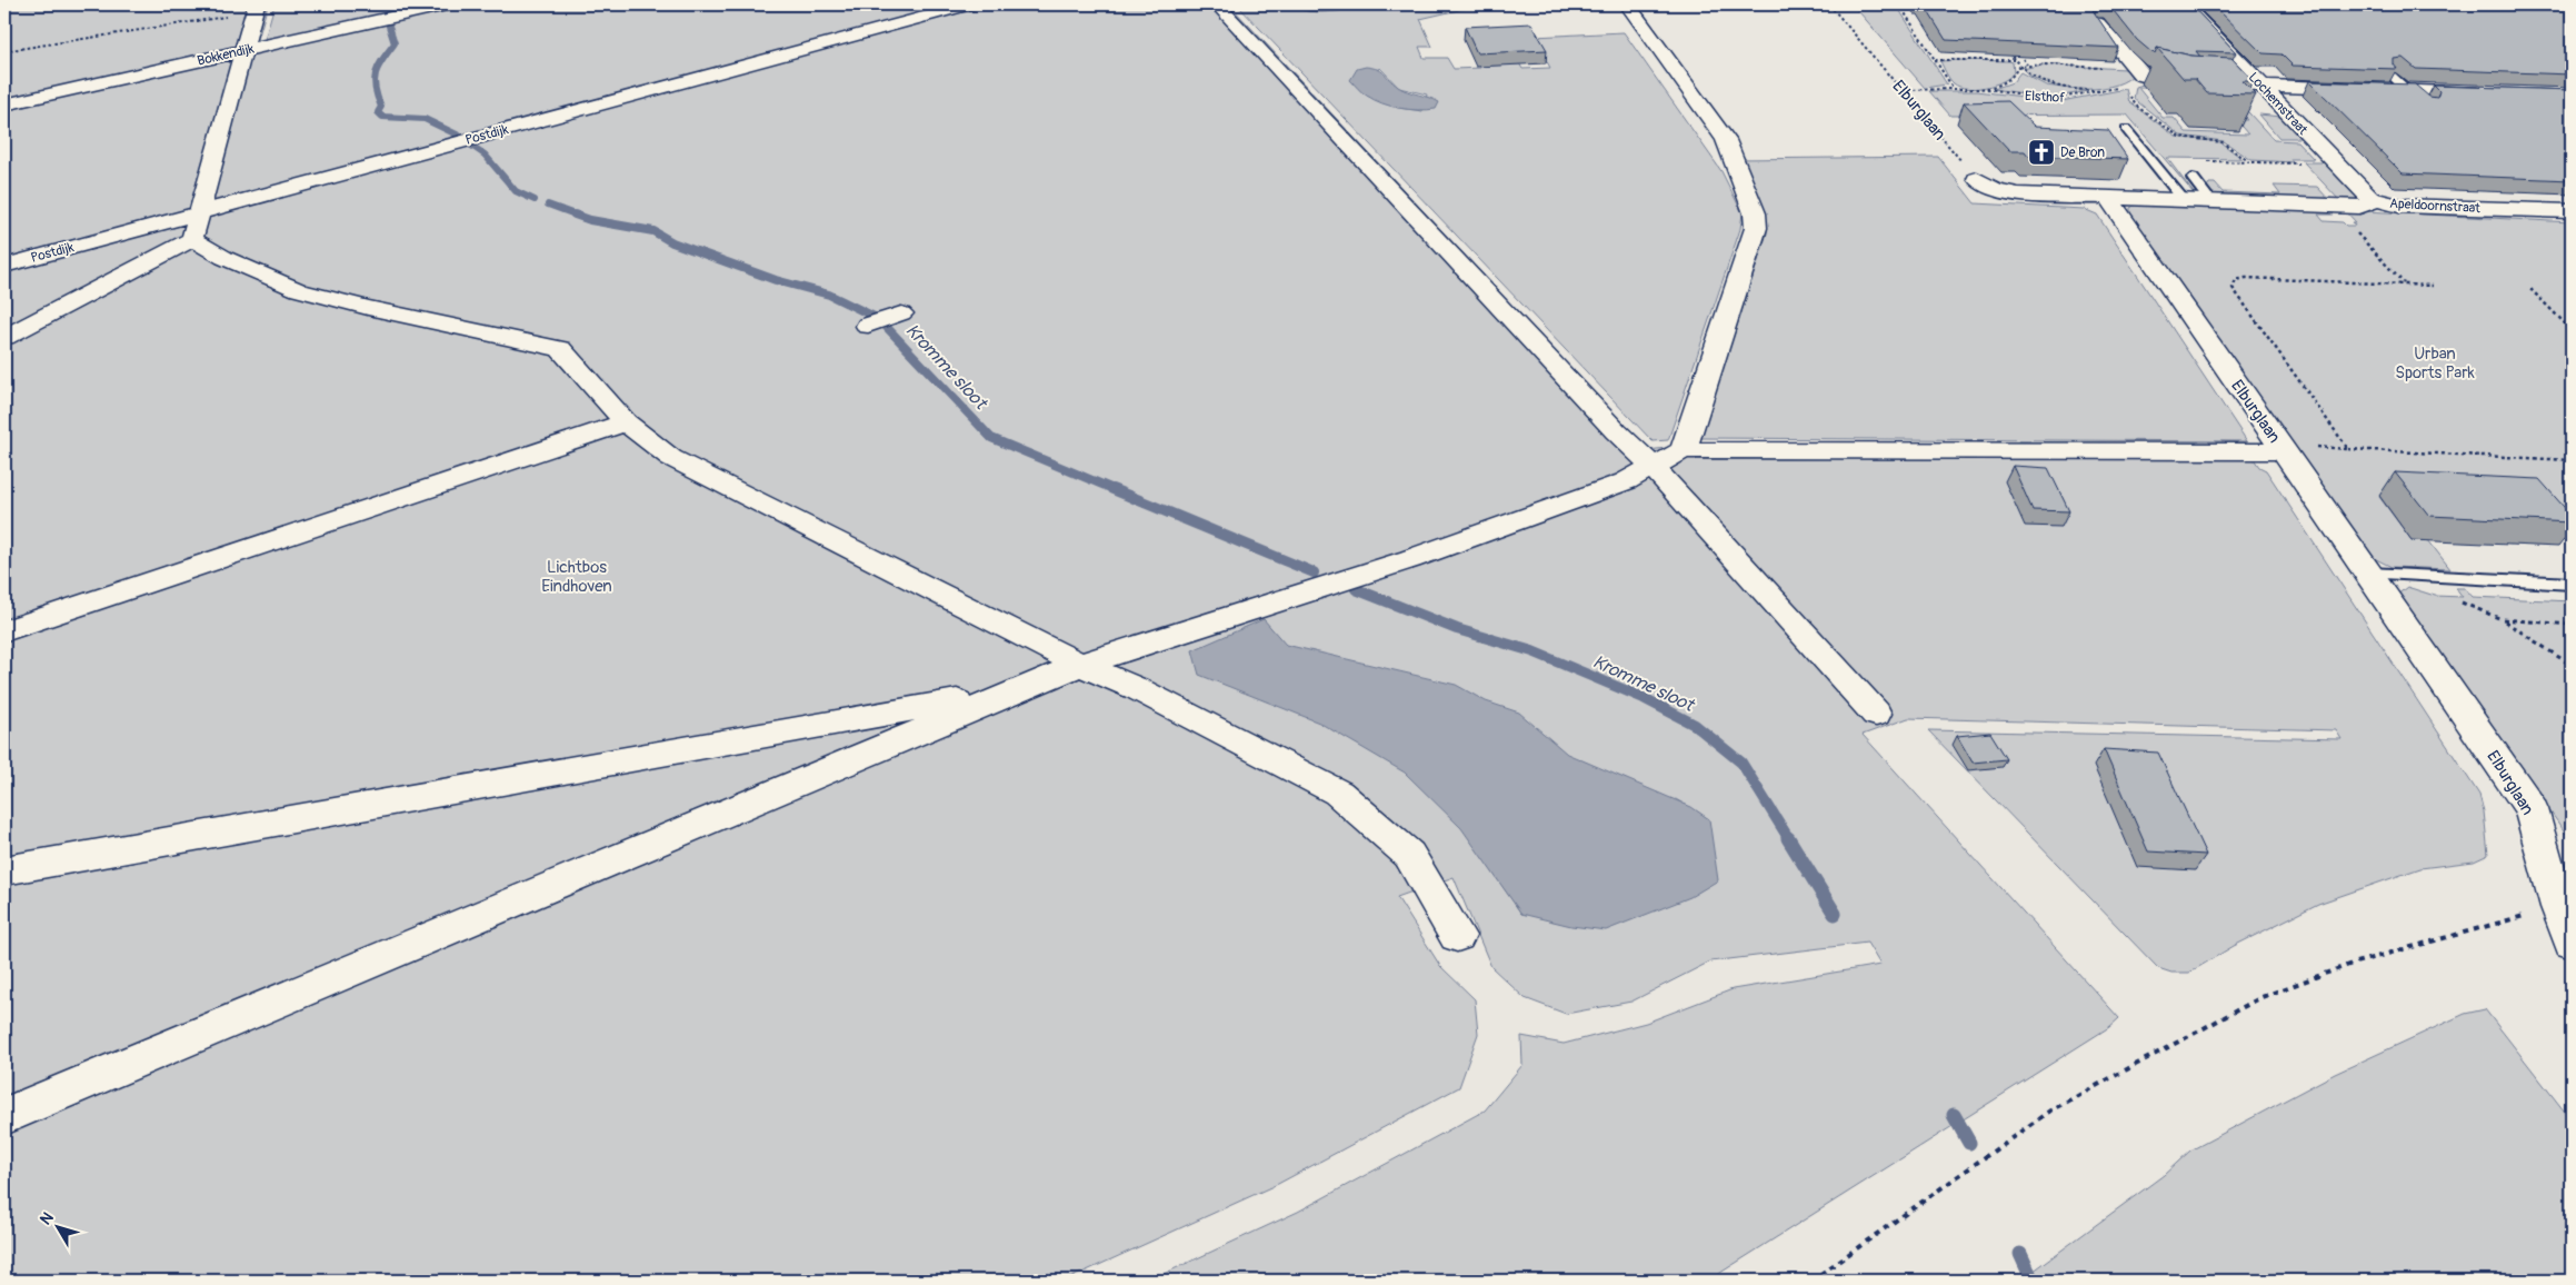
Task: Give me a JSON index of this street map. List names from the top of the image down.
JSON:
{
  "streets": {
    "street": [
      "Bokkendijk",
      "Lochemstraat",
      "Elburglaan",
      "Postdijk",
      "Apeldoornstraat"
    ],
    "path": ["Elsthof"]
  },
  "crossings": [
    ["Elsthof", "Elburglaan"],
    ["Lochemstraat", "Apeldoornstraat"],
    ["Elburglaan", "Apeldoornstraat"]
  ],
  "water": ["Kromme sloot"],
  "parks": ["Urban Sports Park", "Lichtbos Eindhoven"],
  "places": {
    "church": ["De Bron"]
  },
  "north": "top left"
}
